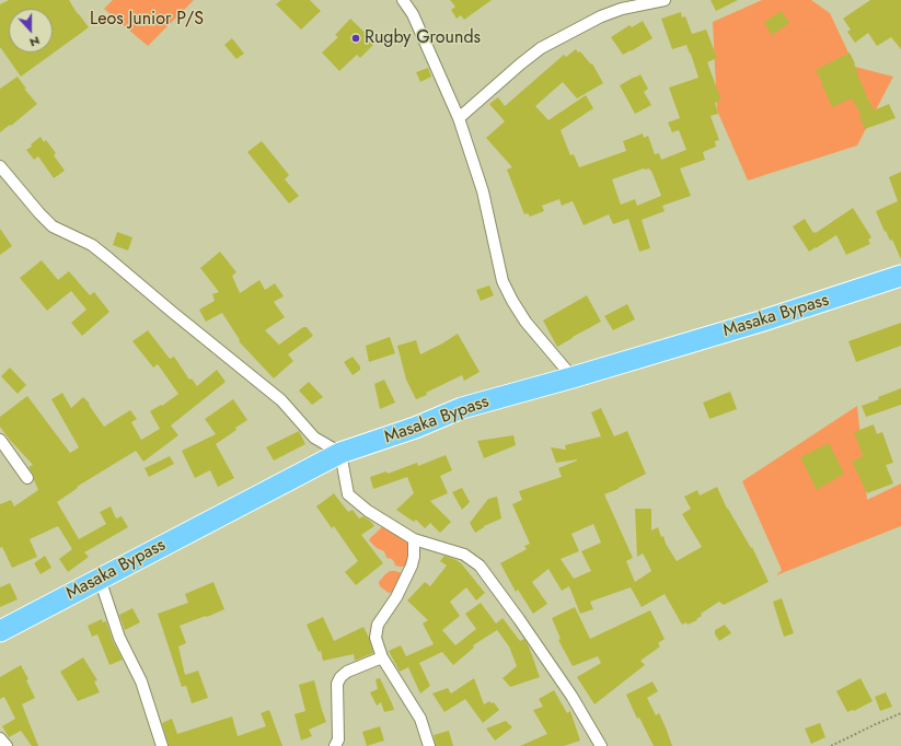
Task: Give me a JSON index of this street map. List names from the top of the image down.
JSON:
{
  "streets": {
    "highway": ["Masaka Bypass"]
  },
  "parks": ["Leos Junior P/S"],
  "places": ["Rugby Grounds"],
  "north": "bottom"
}
